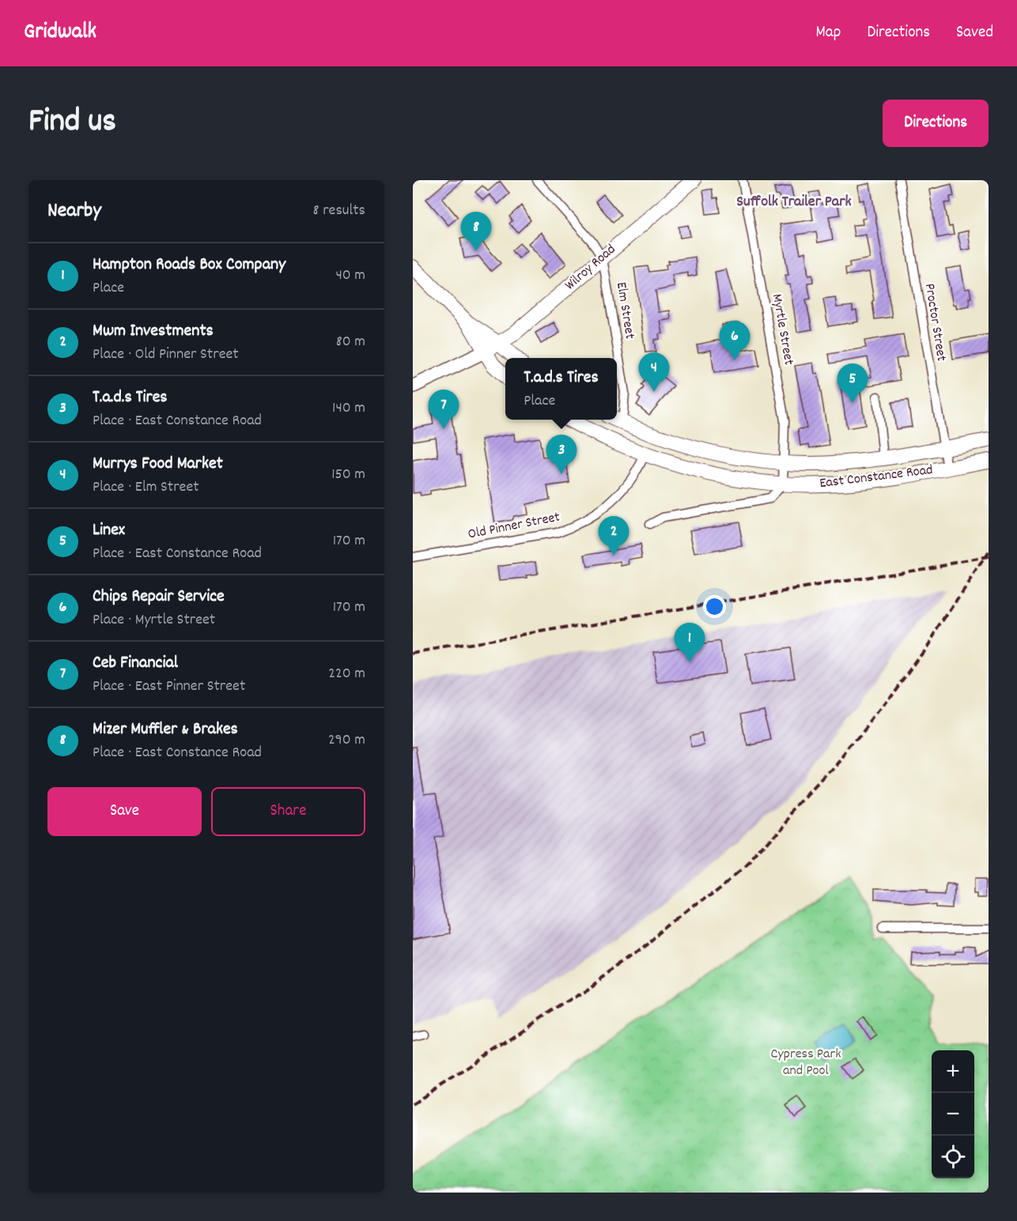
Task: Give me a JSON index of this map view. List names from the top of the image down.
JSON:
{
  "streets": {
    "main road": ["Wilroy Road", "East Constance Road"],
    "street": [
      "Elm Street",
      "Proctor Street",
      "Myrtle Street",
      "Old Pinner Street"
    ]
  },
  "crossings": [
    ["Wilroy Road", "Elm Street"],
    ["Elm Street", "East Constance Road"],
    ["Proctor Street", "East Constance Road"],
    ["Myrtle Street", "East Constance Road"],
    ["East Constance Road", "Old Pinner Street"]
  ],
  "districts": ["Suffolk Trailer Park"],
  "parks": ["Cypress Park and Pool"],
  "page": {
    "header": "Gridwalk",
    "nav": ["Map", "Directions", "Saved"],
    "title": "Find us",
    "buttons": [
      "Directions",
      ["Save", "Share"]
    ],
    "heading": ["Nearby", "8 results"],
    "pins": [
      "8",
      "6",
      "4",
      "5",
      "7",
      "3",
      "2",
      "1"
    ],
    "list": [
      {
        "mark": "1",
        "name": "Hampton Roads Box Company",
        "note": "Place",
        "value": "40 m"
      },
      {
        "mark": "2",
        "name": "Mwm Investments",
        "note": "Place · Old Pinner Street",
        "value": "80 m"
      },
      {
        "mark": "3",
        "name": "T.a.d.s Tires",
        "note": "Place · East Constance Road",
        "value": "140 m"
      },
      {
        "mark": "4",
        "name": "Murrys Food Market",
        "note": "Place · Elm Street",
        "value": "150 m"
      },
      {
        "mark": "5",
        "name": "Linex",
        "note": "Place · East Constance Road",
        "value": "170 m"
      },
      {
        "mark": "6",
        "name": "Chips Repair Service",
        "note": "Place · Myrtle Street",
        "value": "170 m"
      },
      {
        "mark": "7",
        "name": "Ceb Financial",
        "note": "Place · East Pinner Street",
        "value": "220 m"
      },
      {
        "mark": "8",
        "name": "Mizer Muffler & Brakes",
        "note": "Place · East Constance Road",
        "value": "290 m"
      }
    ],
    "popup": ["T.a.d.s Tires", "Place"],
    "map_buttons": ["+", "−"]
  }
}
